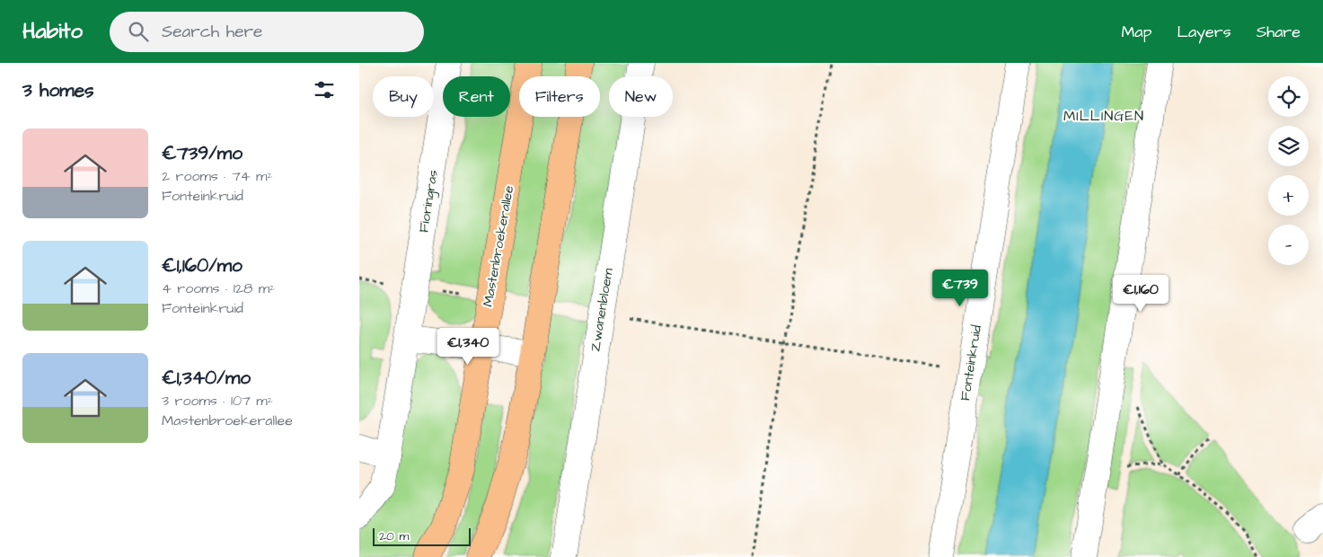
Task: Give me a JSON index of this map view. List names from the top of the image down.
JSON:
{
  "streets": {
    "main road": ["Mastenbroekerallee"],
    "street": ["Fioringras", "Zwanenbloem", "Fonteinkruid"]
  },
  "districts": ["MILLINGEN"],
  "scale_bar": "20 m",
  "page": {
    "header": "Habito",
    "search": "Search here",
    "nav": ["Map", "Layers", "Share"],
    "heading": "3 homes",
    "map_buttons": ["+", "−"],
    "chip": [
      "Buy",
      "Rent",
      "Filters",
      "New"
    ],
    "list": [
      {
        "name": "€739/mo",
        "note": "2 rooms · 74 m² · Fonteinkruid"
      },
      {
        "name": "€1,160/mo",
        "note": "4 rooms · 128 m² · Fonteinkruid"
      },
      {
        "name": "€1,340/mo",
        "note": "3 rooms · 107 m² · Mastenbroekerallee"
      }
    ],
    "price": ["€739", "€1,160", "€1,340"],
    "scale": "20 m"
  }
}
